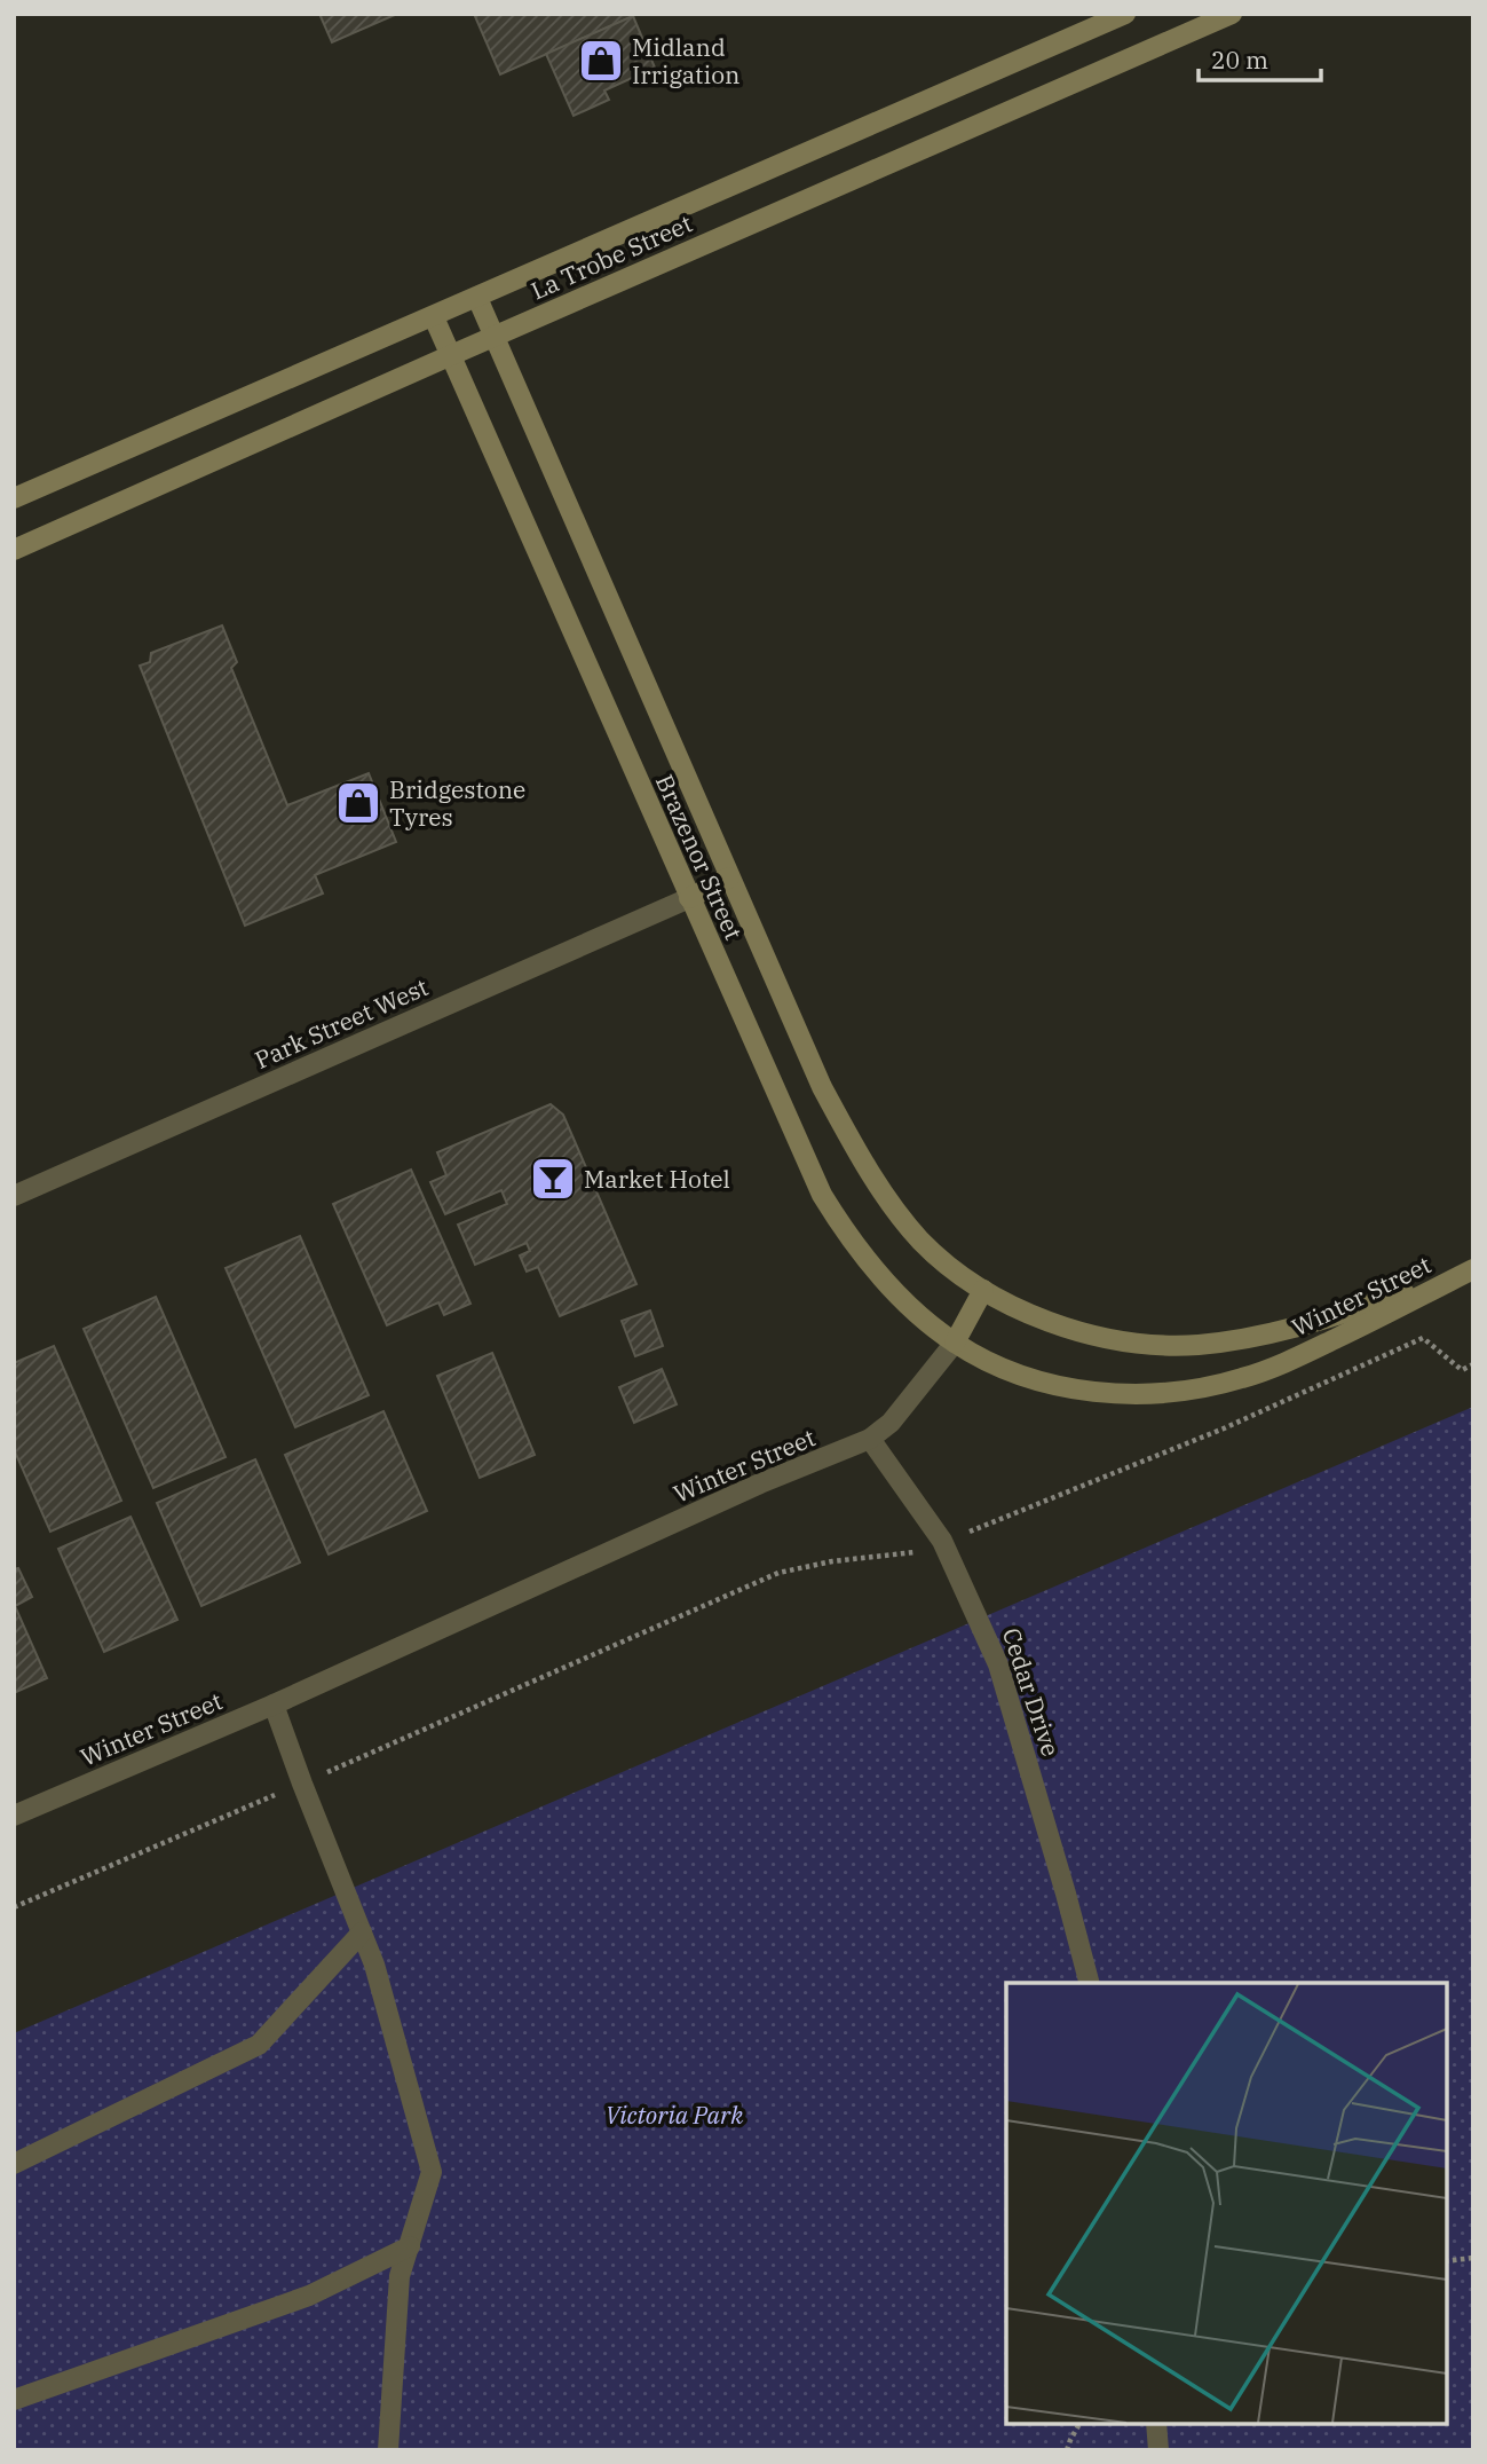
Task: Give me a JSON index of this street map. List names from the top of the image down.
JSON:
{
  "streets": {
    "main road": ["La Trobe Street", "Brazenor Street", "Winter Street"],
    "street": ["Park Street West", "Cedar Drive"]
  },
  "crossings": [
    ["La Trobe Street", "Brazenor Street"],
    ["Brazenor Street", "Park Street West"],
    ["Brazenor Street", "Winter Street"],
    ["Winter Street", "Cedar Drive"]
  ],
  "parks": ["Victoria Park"],
  "places": {
    "shop": ["Midland Irrigation", "Bridgestone Tyres"],
    "bar": ["Market Hotel"]
  },
  "scale_bar": "20 m"
}
